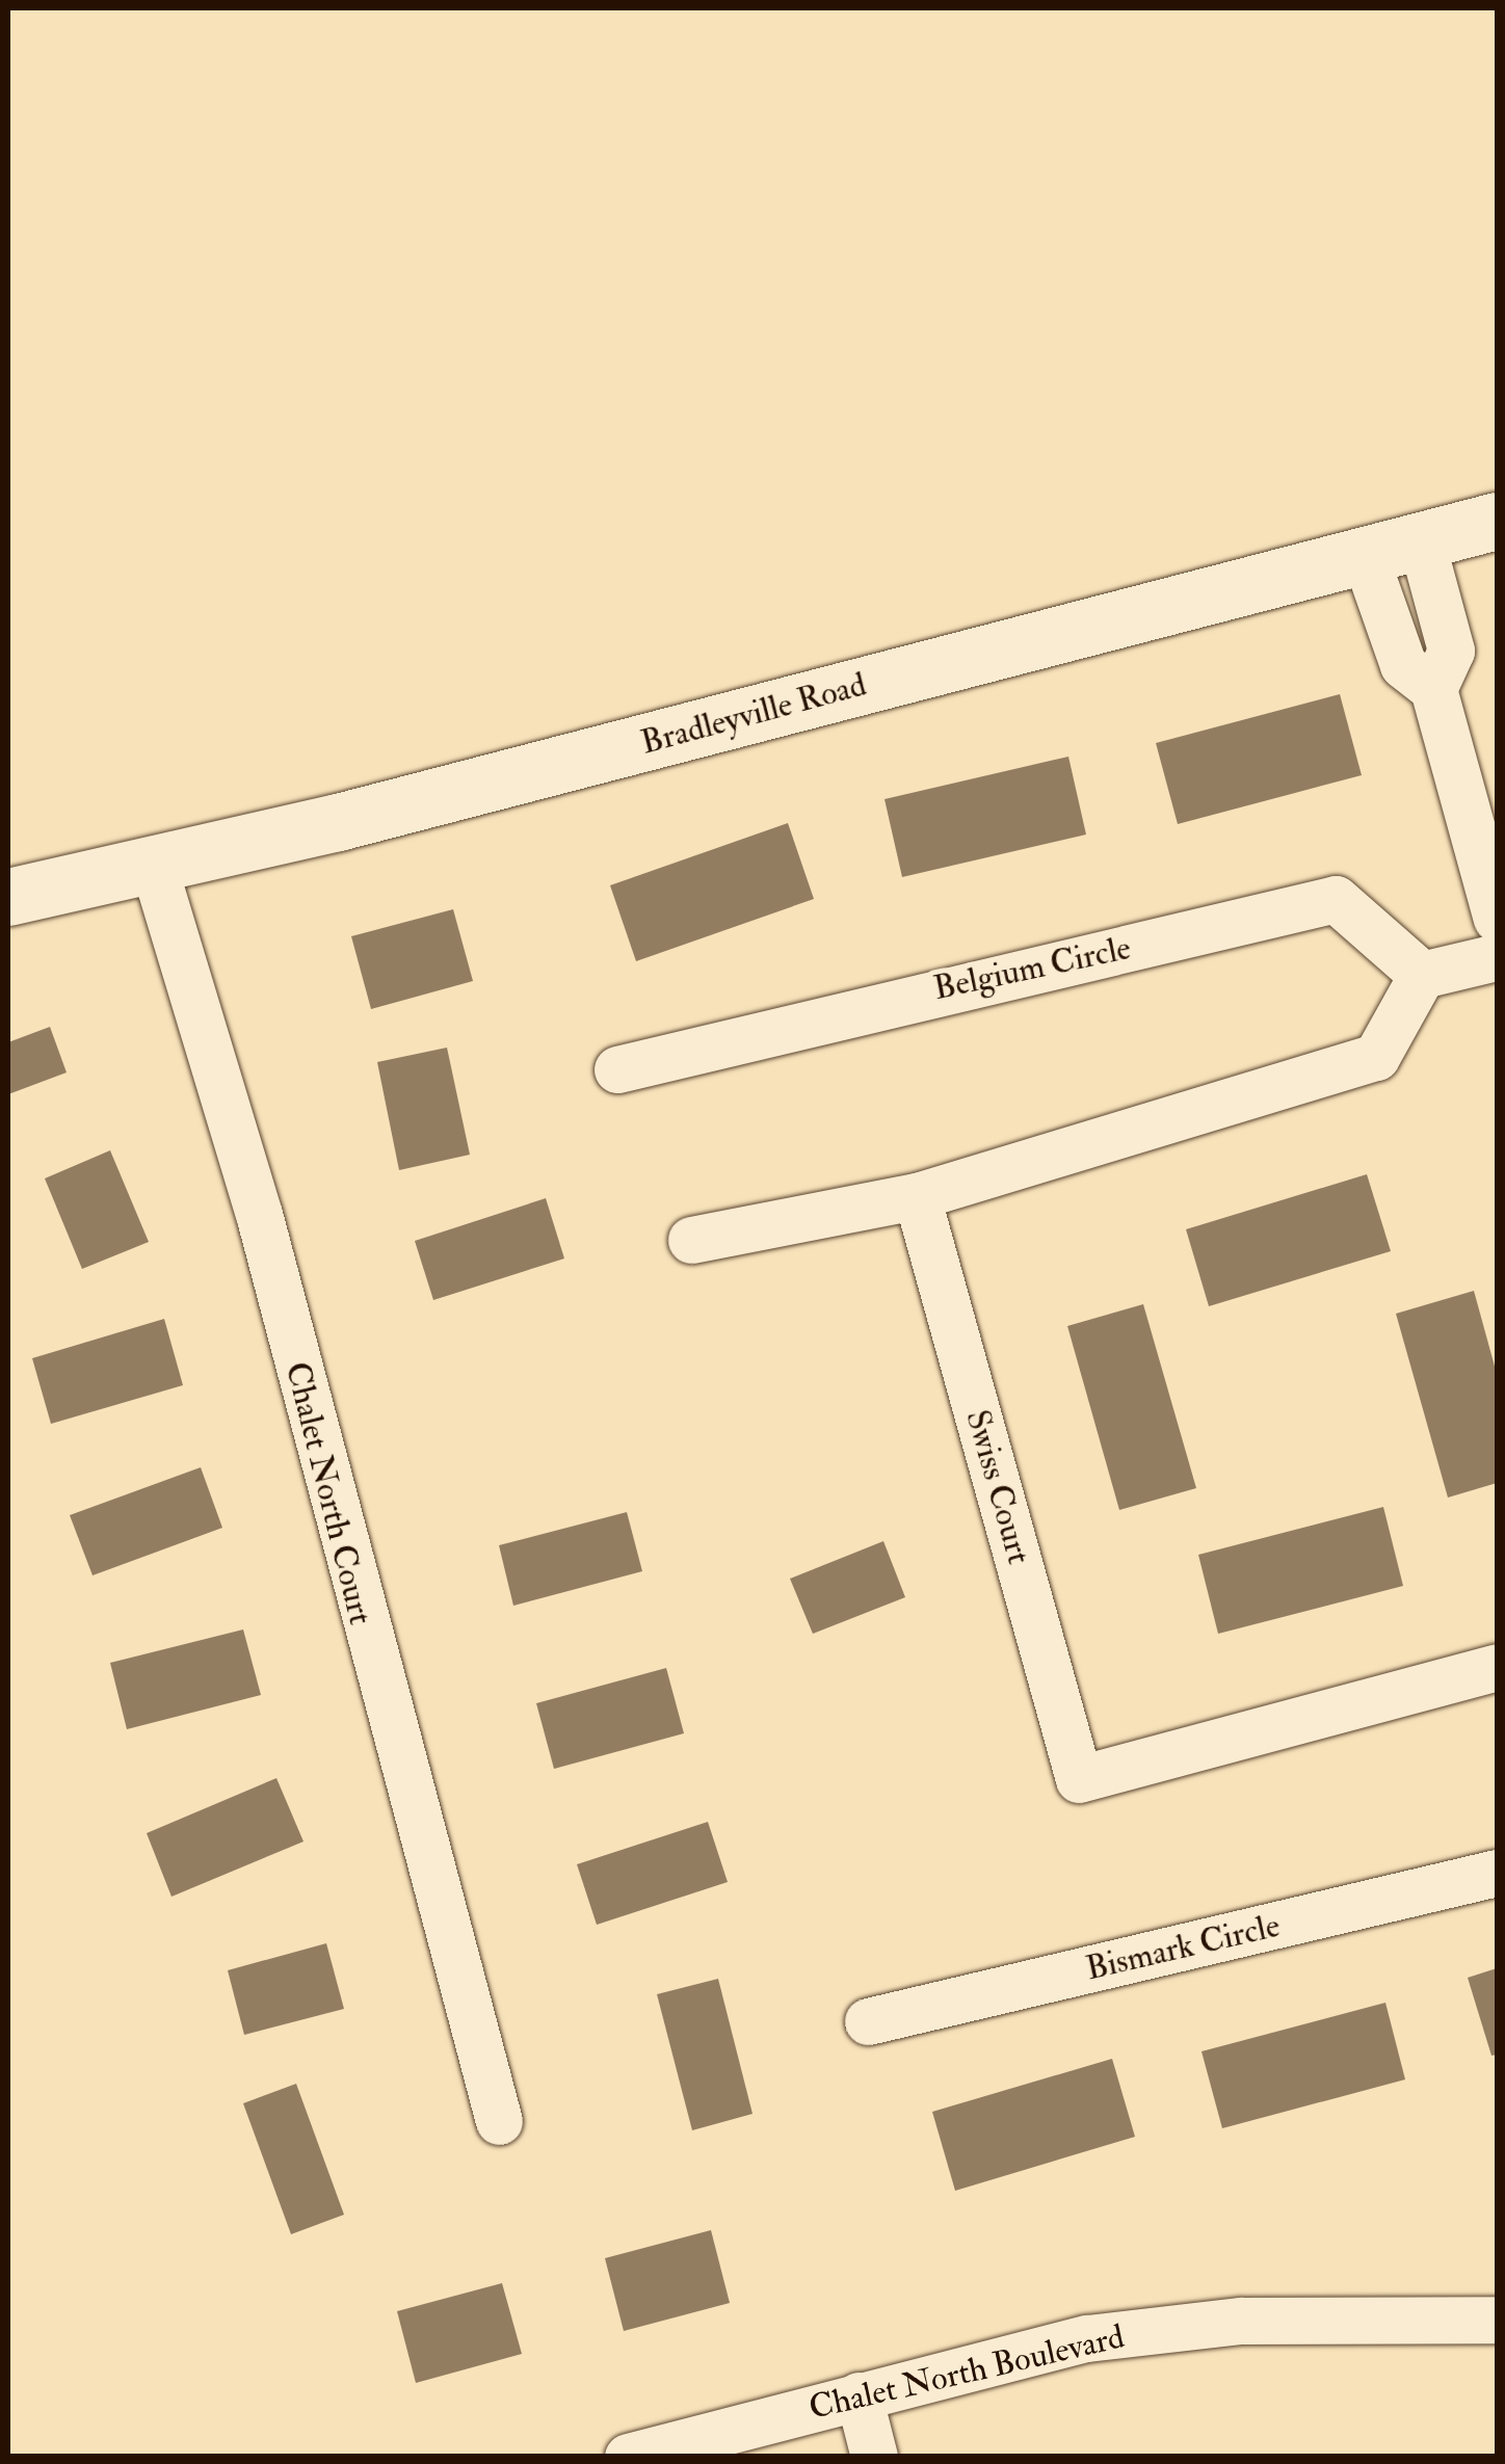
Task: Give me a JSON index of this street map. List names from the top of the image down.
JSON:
{
  "streets": {
    "street": [
      "Bradleyville Road",
      "Belgium Circle",
      "Swiss Court",
      "Chalet North Court",
      "Bismark Circle",
      "Chalet North Boulevard"
    ]
  },
  "crossings": [
    ["Bradleyville Road", "Chalet North Court"]
  ]
}
